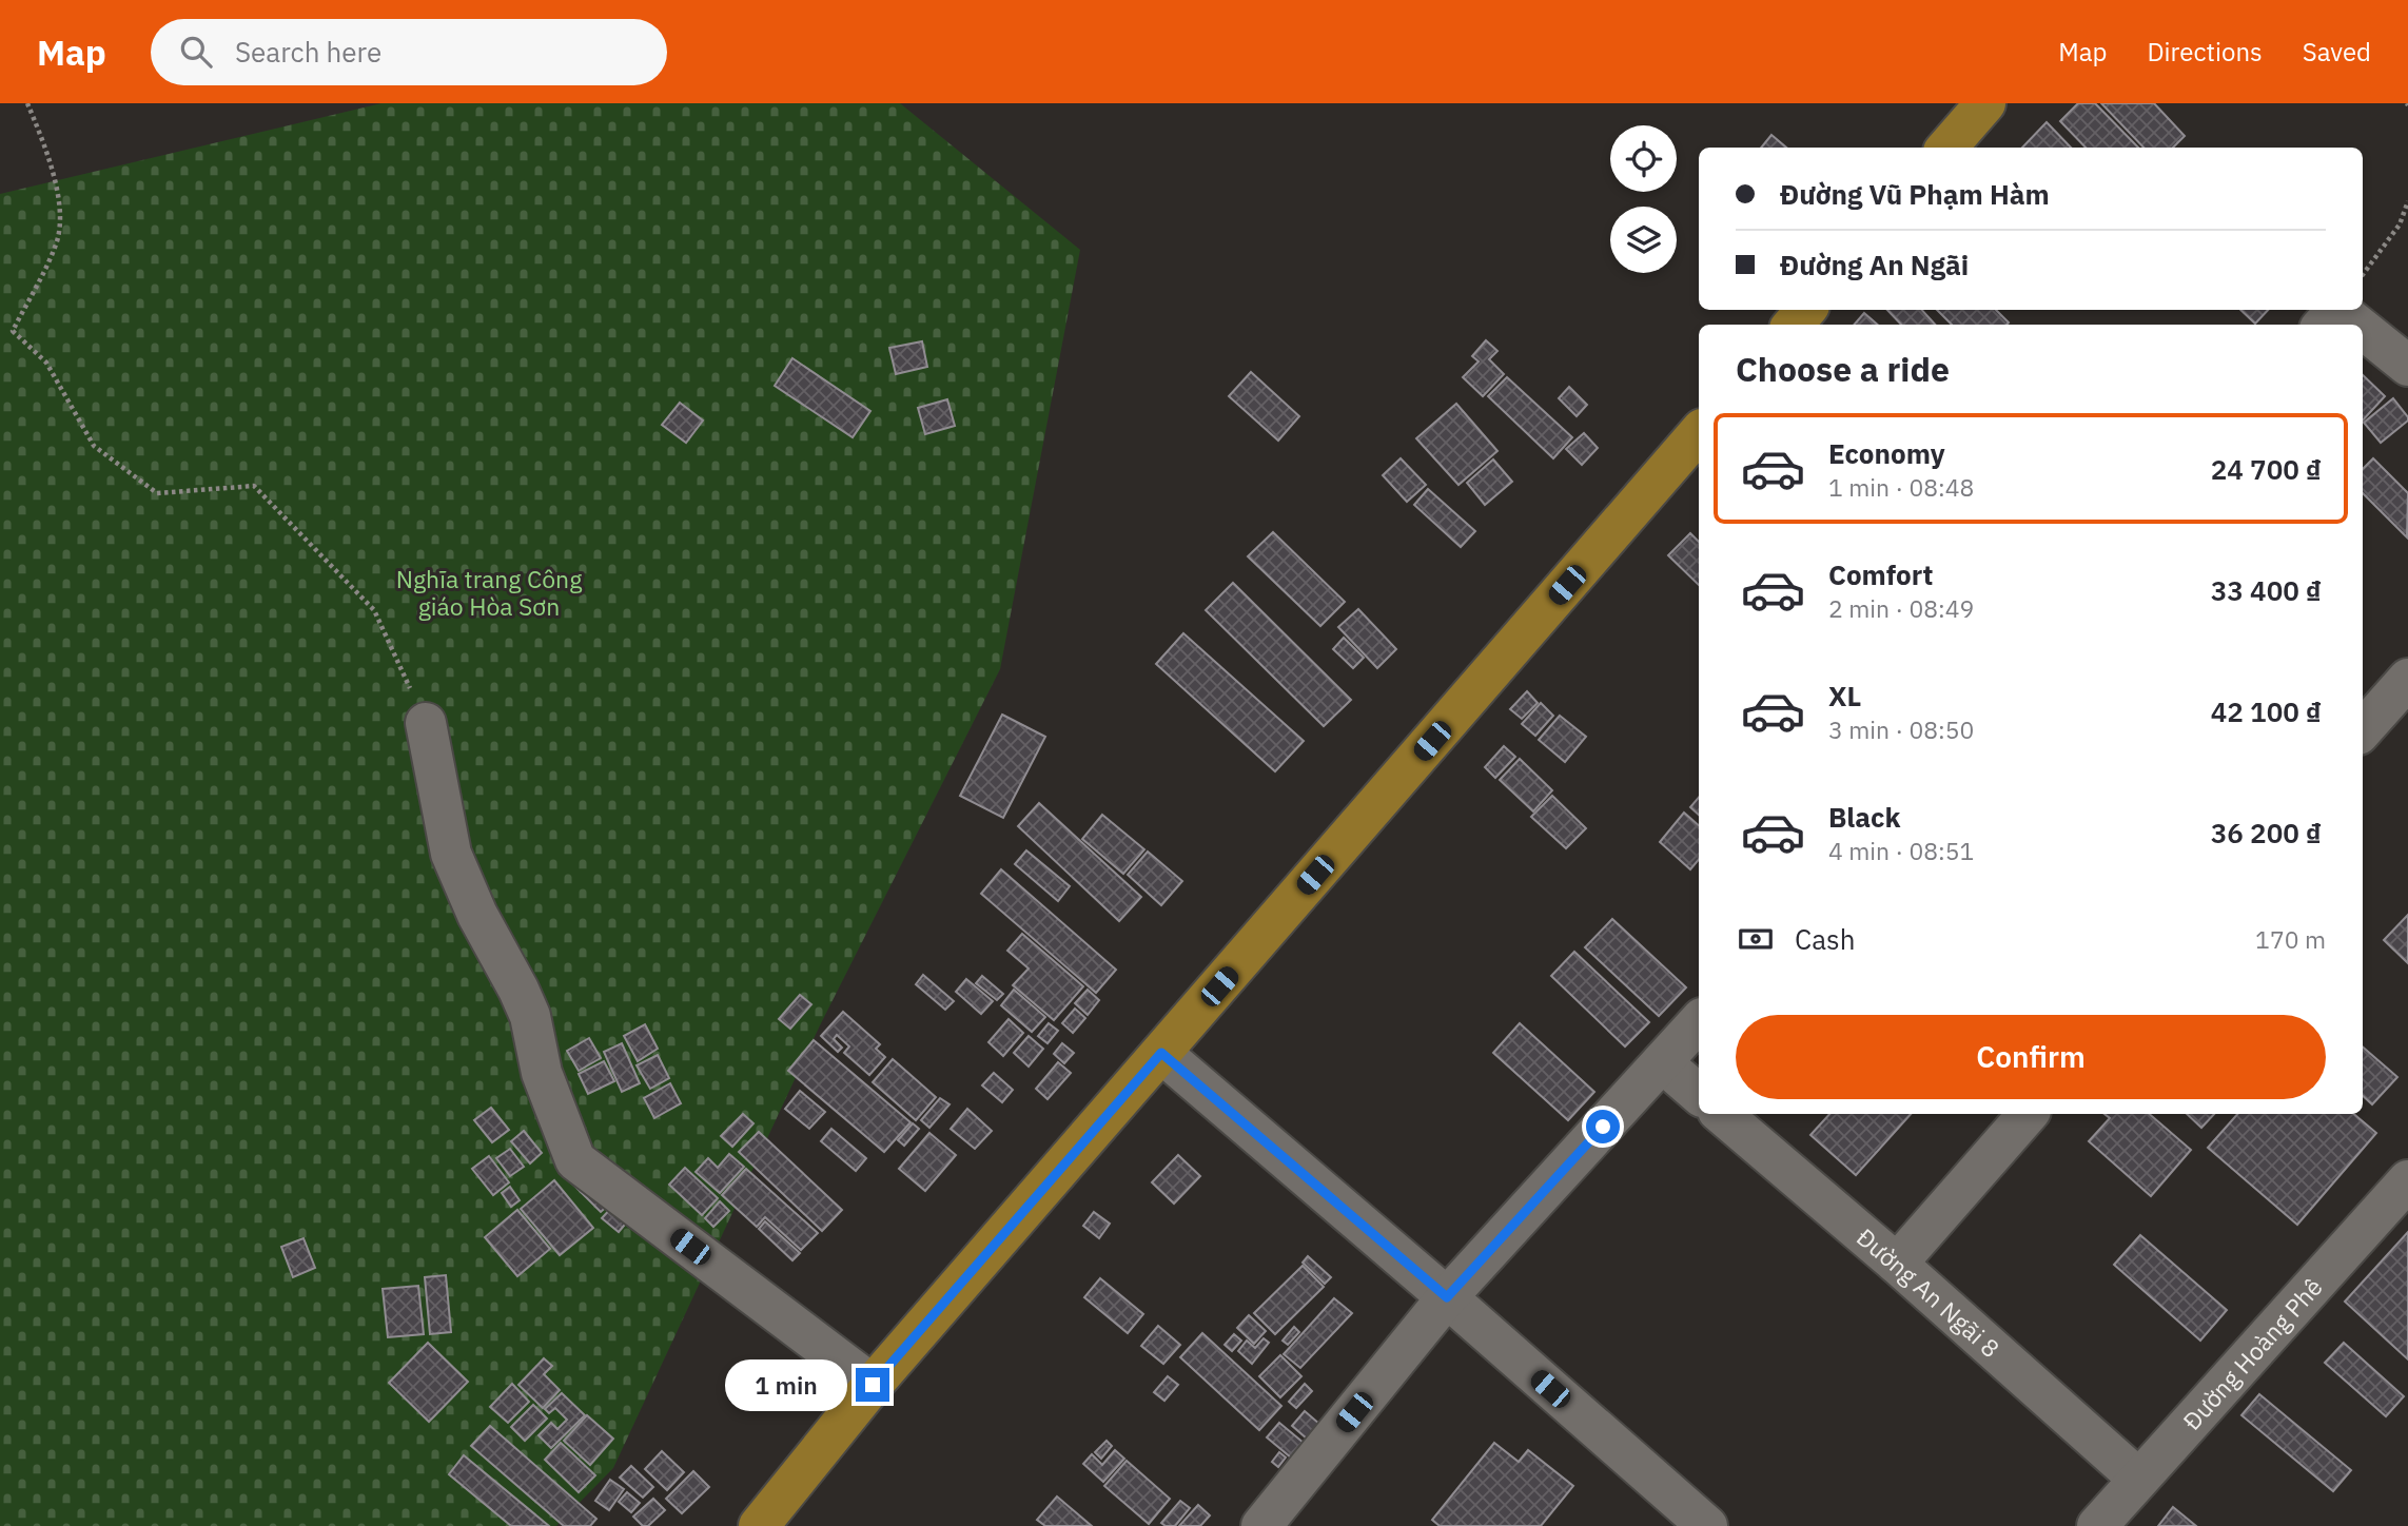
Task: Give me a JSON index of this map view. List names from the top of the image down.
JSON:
{
  "streets": {
    "street": ["Đường An Ngãi 8", "Đường Hoàng Phê"]
  },
  "crossings": [
    ["Đường An Ngãi 8", "Đường Hoàng Phê"]
  ],
  "parks": ["Nghĩa trang Công giáo Hòa Sơn"],
  "page": {
    "header": "Map",
    "search": "Search here",
    "nav": ["Map", "Directions", "Saved"],
    "banner": ["Đường Vũ Phạm Hàm", "Đường An Ngãi"],
    "heading": "Choose a ride",
    "list": [
      {
        "name": "Economy",
        "note": "1 min · 08:48",
        "value": "24 700 ₫"
      },
      {
        "name": "Comfort",
        "note": "2 min · 08:49",
        "value": "33 400 ₫"
      },
      {
        "name": "XL",
        "note": "3 min · 08:50",
        "value": "42 100 ₫"
      },
      {
        "name": "Black",
        "note": "4 min · 08:51",
        "value": "36 200 ₫"
      }
    ],
    "pay": ["Cash", "170 m"],
    "buttons": "Confirm",
    "bubble": "1 min"
  }
}
